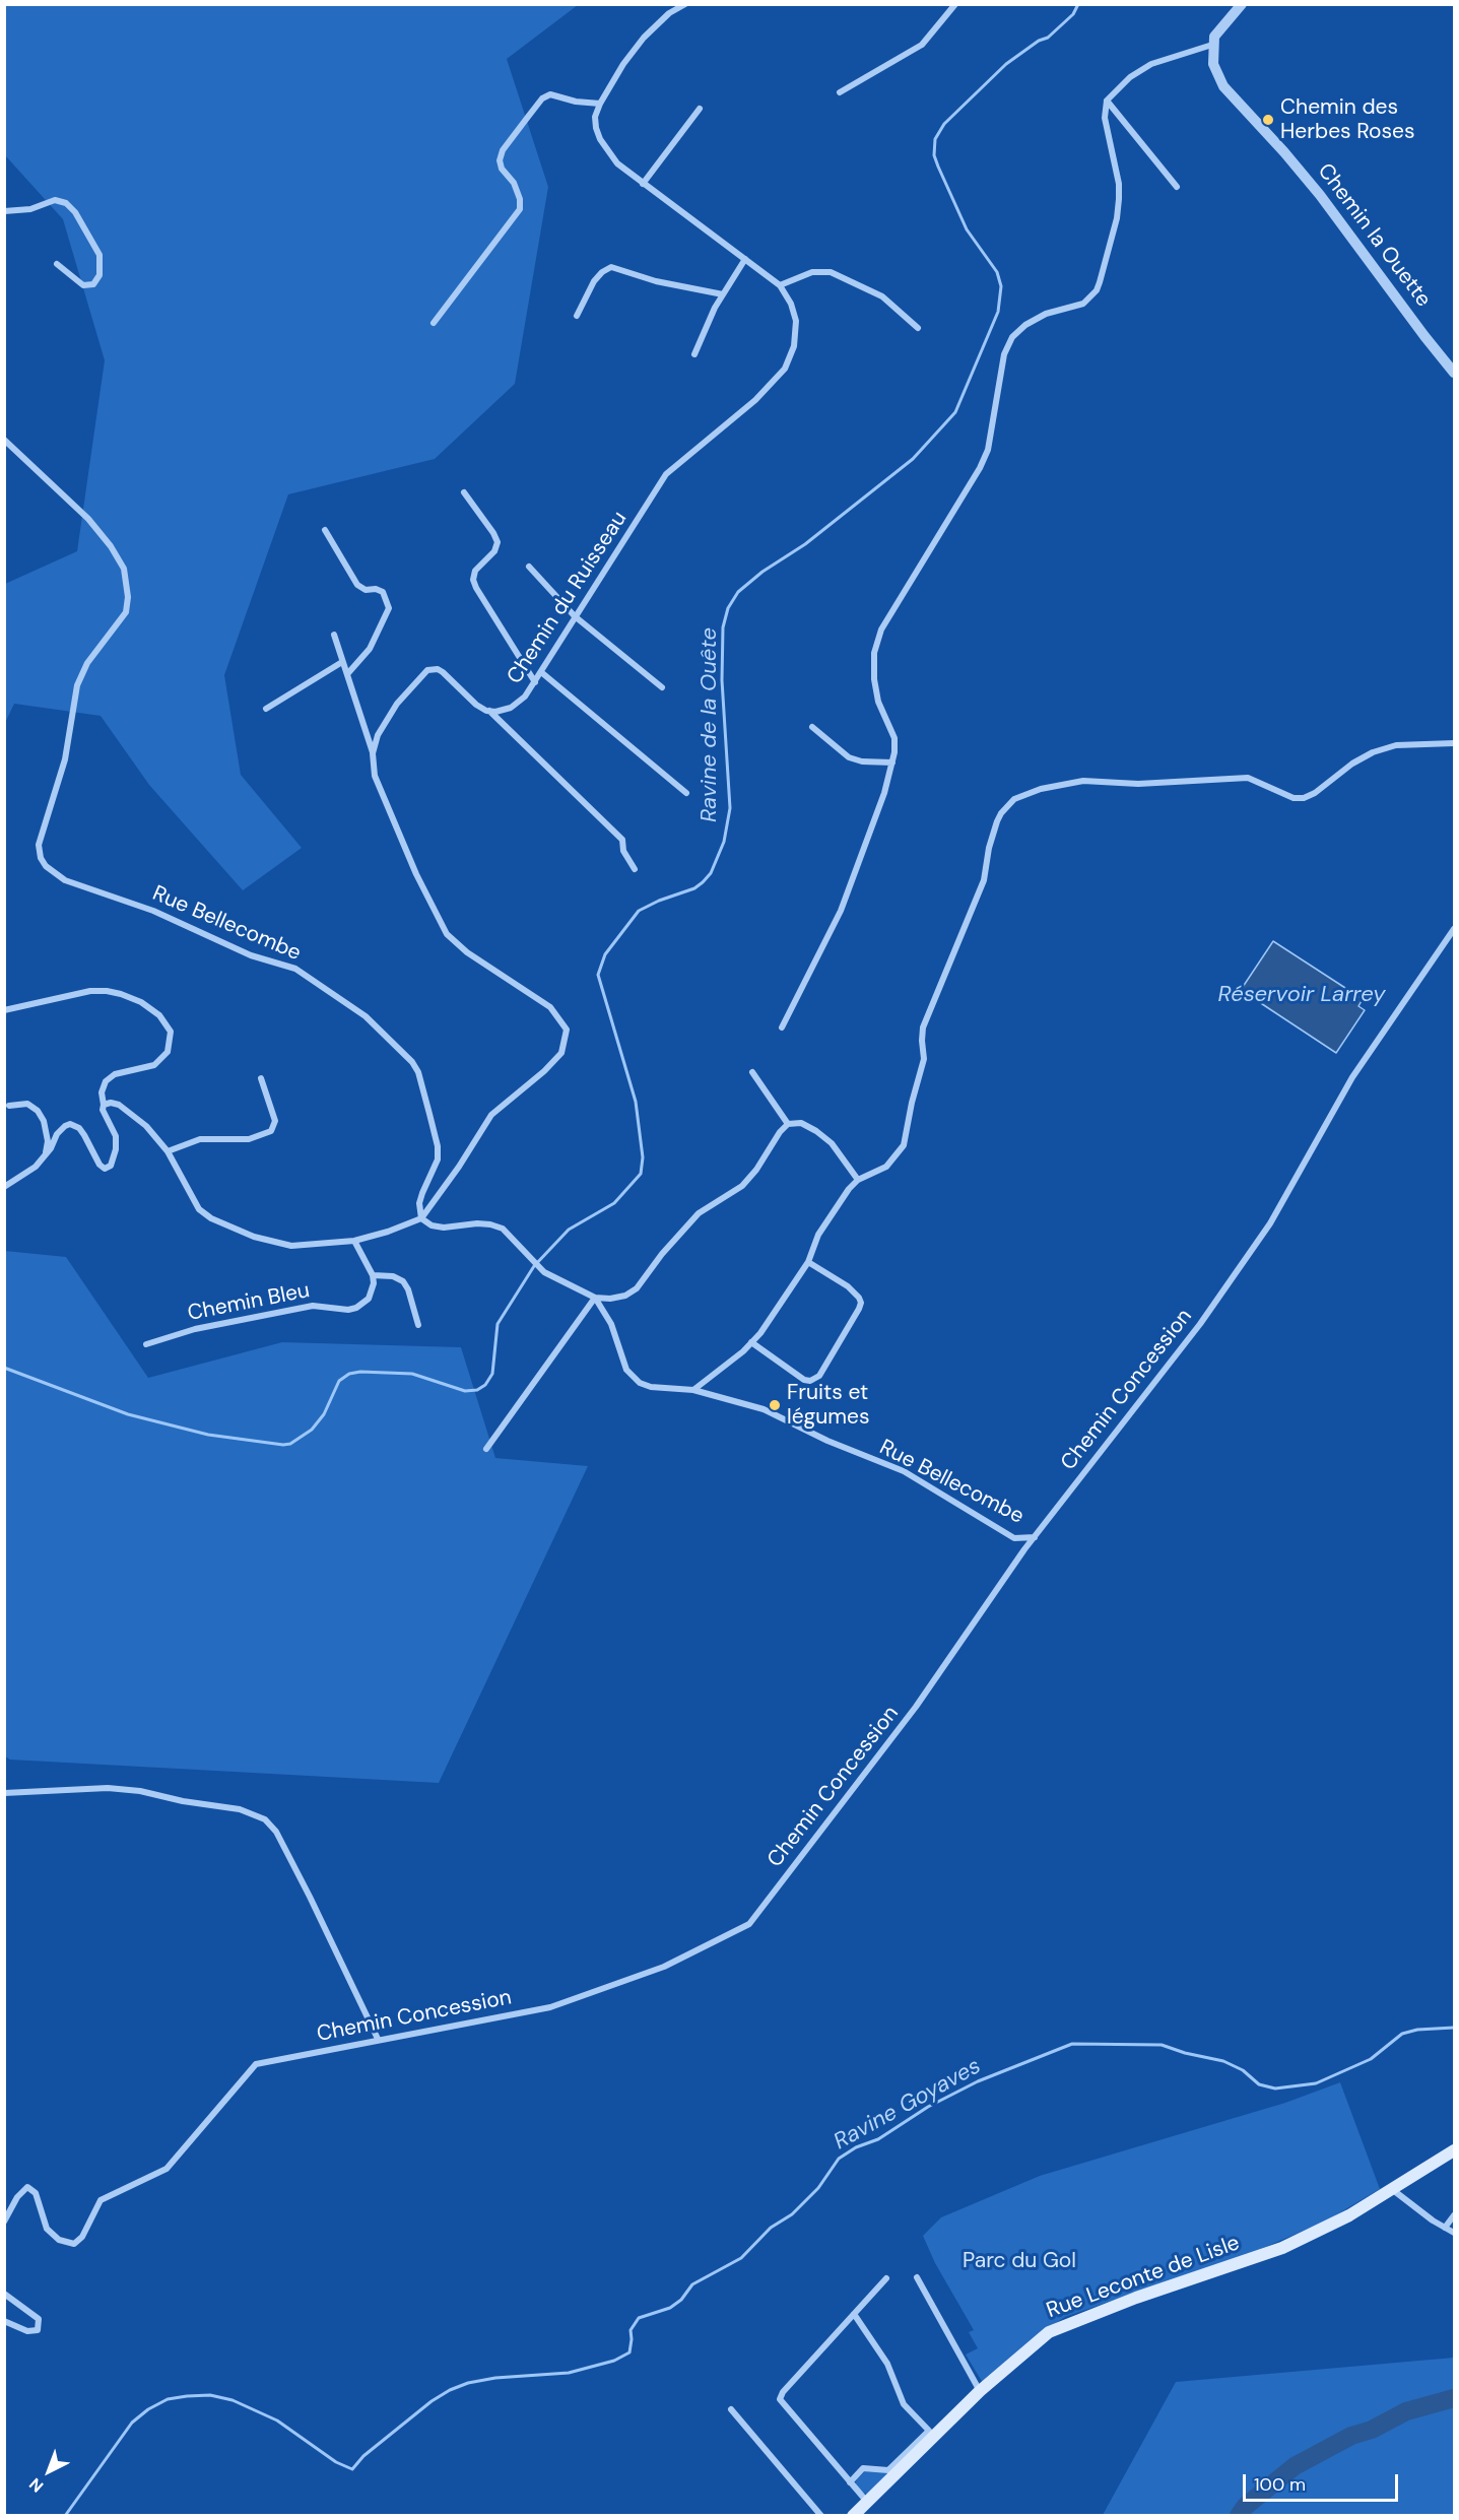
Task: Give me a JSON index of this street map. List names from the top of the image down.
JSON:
{
  "streets": {
    "main road": ["Rue Leconte de Lisle"],
    "street": [
      "Chemin la Ouette",
      "Chemin du Ruisseau",
      "Rue Bellecombe",
      "Chemin Bleu",
      "Chemin Concession"
    ]
  },
  "crossings": [
    ["Rue Bellecombe", "Chemin Concession"]
  ],
  "water": ["Ravine de la Ouête", "Réservoir Larrey", "Ravine Goyaves"],
  "parks": ["Parc du Gol"],
  "places": ["Chemin des Herbes Roses", "Fruits et légumes"],
  "scale_bar": "100 m",
  "north": "bottom left"
}
